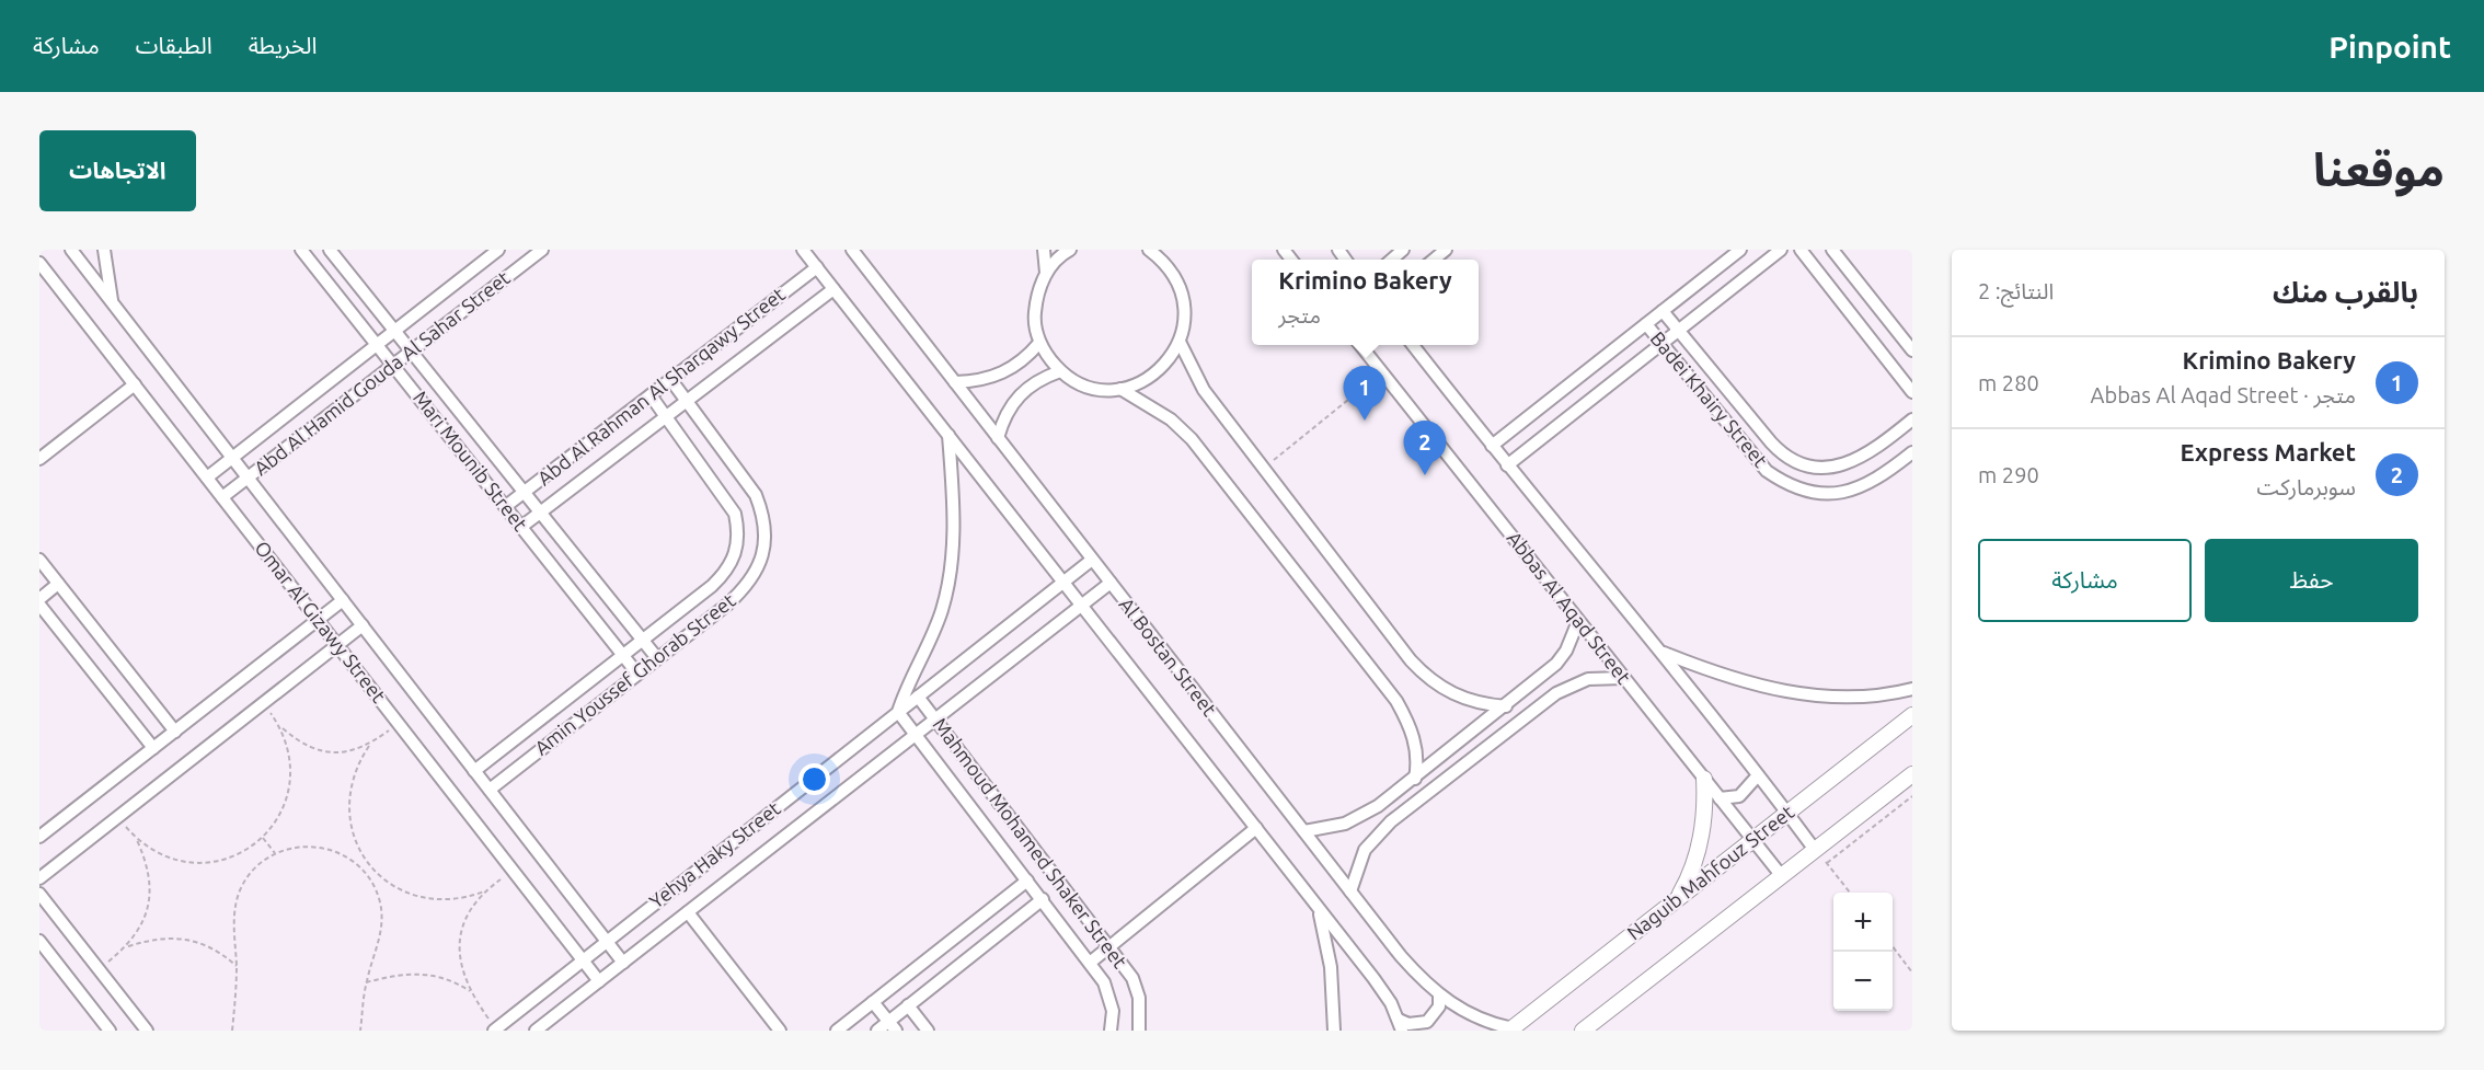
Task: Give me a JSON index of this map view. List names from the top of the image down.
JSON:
{
  "streets": {
    "street": [
      "Abd Al Hamid Gouda Al Sahar Street",
      "Abd Al Rahman Al Sharqawy Street",
      "Badei Khairy Street",
      "Mari Mounib Street",
      "Abbas Al Aqad Street",
      "Omar Al Gizawy Street",
      "Al Bostan Street",
      "Amin Youssef Ghorab Street",
      "Mahmoud Mohamed Shaker Street",
      "Yehya Haky Street",
      "Naguib Mahfouz Street"
    ]
  },
  "crossings": [
    ["Abd Al Hamid Gouda Al Sahar Street", "Mari Mounib Street"],
    ["Abd Al Hamid Gouda Al Sahar Street", "Omar Al Gizawy Street"],
    ["Abd Al Rahman Al Sharqawy Street", "Mari Mounib Street"],
    ["Abd Al Rahman Al Sharqawy Street", "Al Bostan Street"],
    ["Abd Al Rahman Al Sharqawy Street", "Amin Youssef Ghorab Street"],
    ["Mari Mounib Street", "Amin Youssef Ghorab Street"],
    ["Abbas Al Aqad Street", "Naguib Mahfouz Street"],
    ["Omar Al Gizawy Street", "Amin Youssef Ghorab Street"],
    ["Omar Al Gizawy Street", "Yehya Haky Street"],
    ["Al Bostan Street", "Yehya Haky Street"],
    ["Al Bostan Street", "Naguib Mahfouz Street"],
    ["Mahmoud Mohamed Shaker Street", "Yehya Haky Street"]
  ],
  "page": {
    "header": "Pinpoint",
    "nav": ["الخريطة", "الطبقات", "مشاركة"],
    "title": "موقعنا",
    "buttons": [
      "الاتجاهات",
      ["حفظ", "مشاركة"]
    ],
    "heading": ["بالقرب منك", "النتائج: 2"],
    "popup": ["Krimino Bakery", "متجر"],
    "list": [
      {
        "mark": "1",
        "name": "Krimino Bakery",
        "note": "متجر · Abbas Al Aqad Street",
        "value": "280 m"
      },
      {
        "mark": "2",
        "name": "Express Market",
        "note": "سوبرماركت",
        "value": "290 m"
      }
    ],
    "pins": ["1", "2"],
    "map_buttons": ["+", "−"]
  }
}
